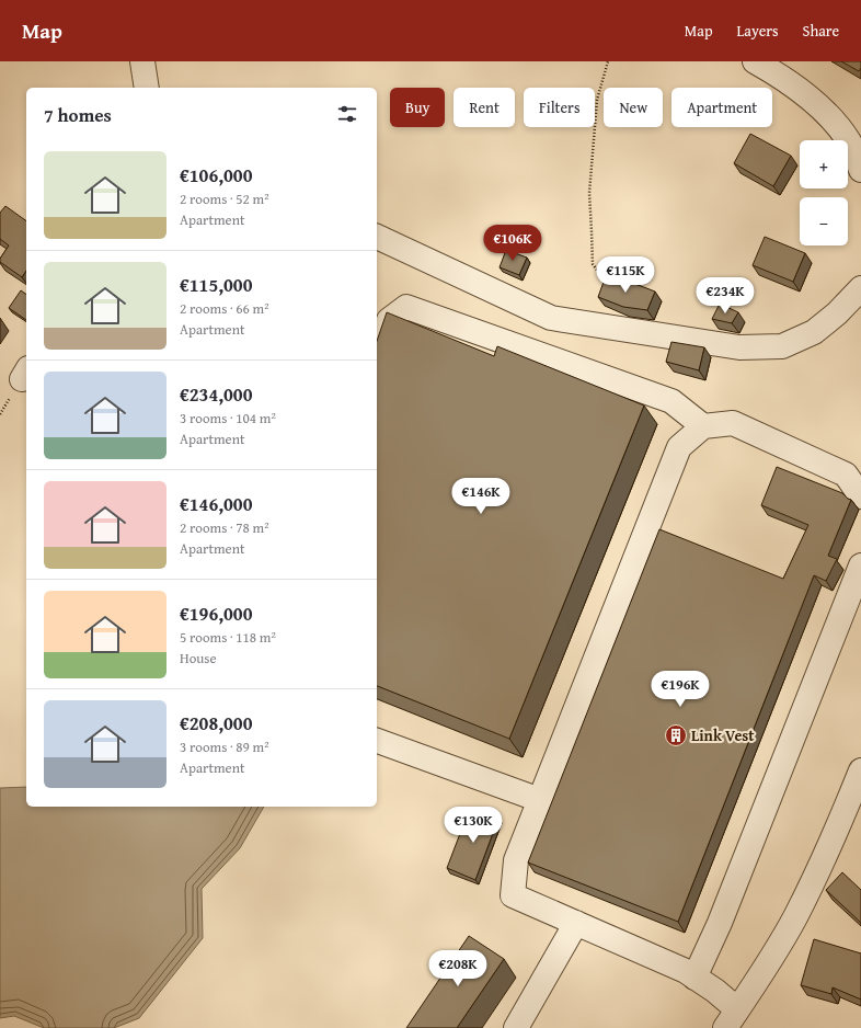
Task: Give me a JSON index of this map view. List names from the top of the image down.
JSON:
{
  "places": {
    "building": ["Link Vest"]
  },
  "page": {
    "header": "Map",
    "nav": ["Map", "Layers", "Share"],
    "chip": [
      "Buy",
      "Rent",
      "Filters",
      "New",
      "Apartment"
    ],
    "heading": "7 homes",
    "map_buttons": ["+", "−"],
    "list": [
      {
        "name": "€106,000",
        "note": "2 rooms · 52 m² · Apartment"
      },
      {
        "name": "€115,000",
        "note": "2 rooms · 66 m² · Apartment"
      },
      {
        "name": "€234,000",
        "note": "3 rooms · 104 m² · Apartment"
      },
      {
        "name": "€146,000",
        "note": "2 rooms · 78 m² · Apartment"
      },
      {
        "name": "€196,000",
        "note": "5 rooms · 118 m² · House"
      },
      {
        "name": "€208,000",
        "note": "3 rooms · 89 m² · Apartment"
      }
    ],
    "price": [
      "€106K",
      "€115K",
      "€234K",
      "€146K",
      "€196K",
      "€130K",
      "€208K"
    ]
  }
}
